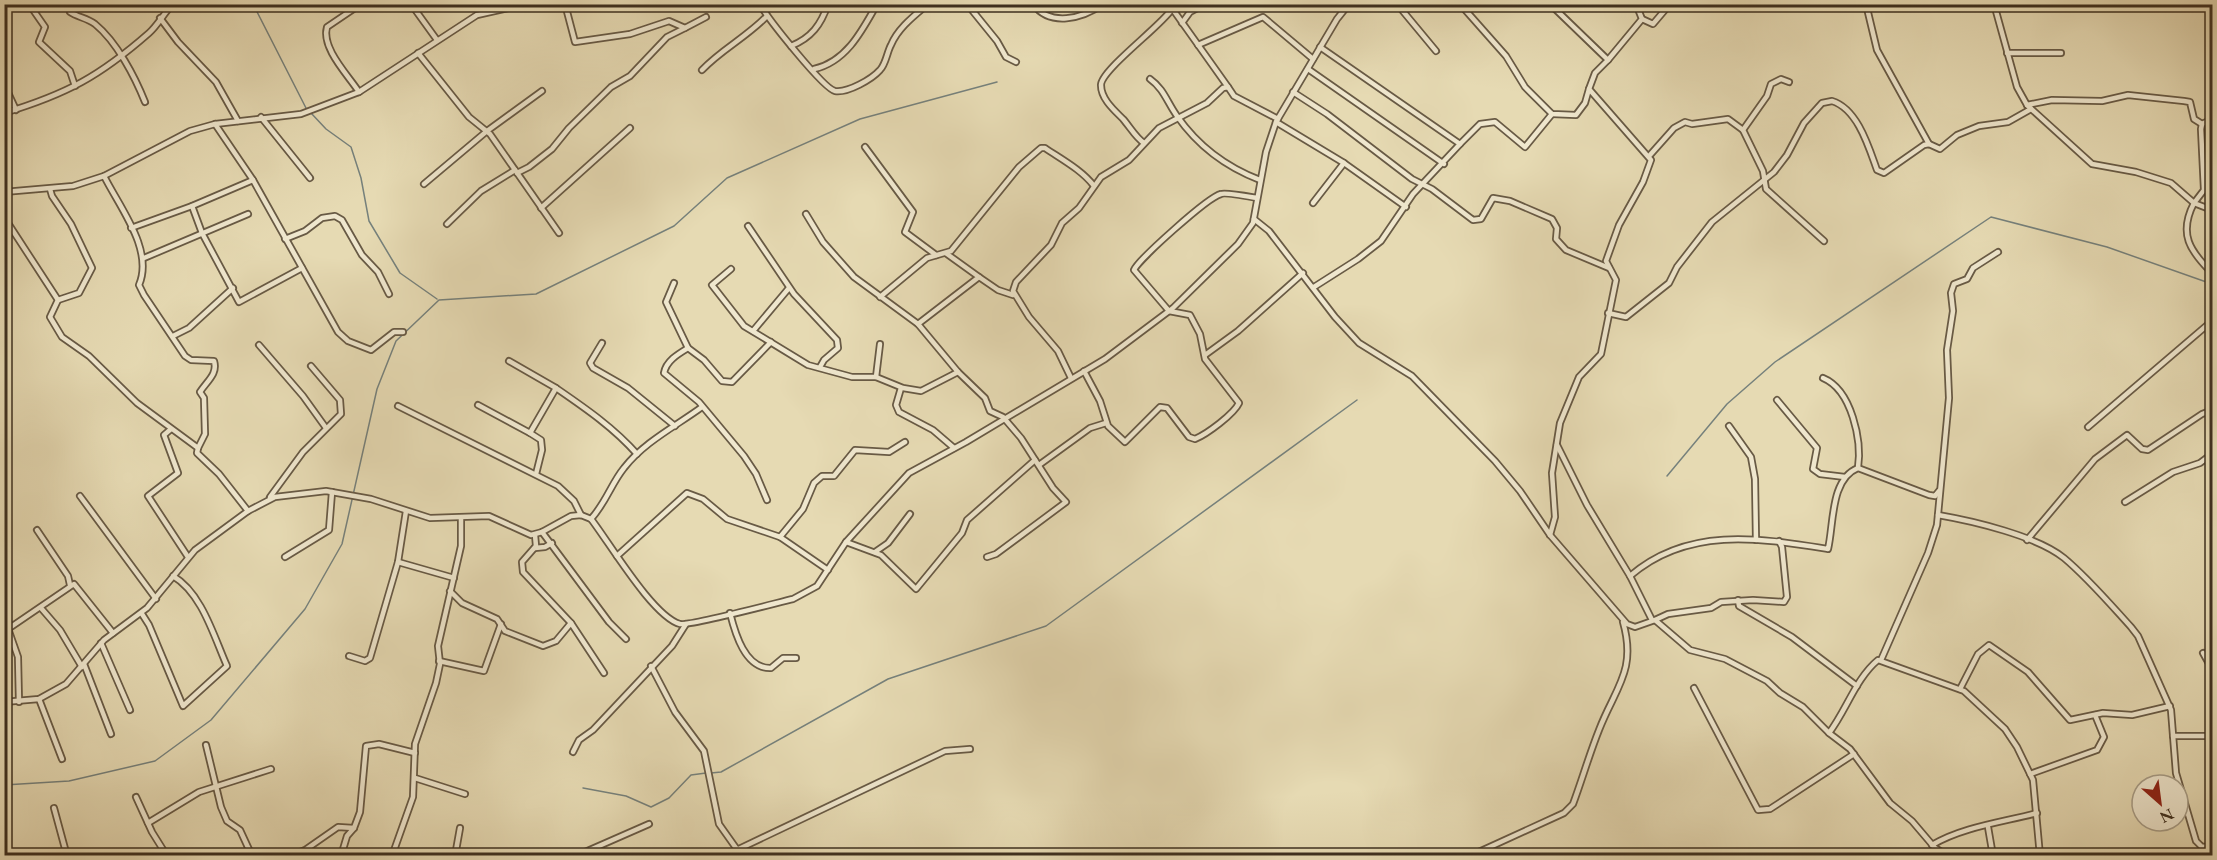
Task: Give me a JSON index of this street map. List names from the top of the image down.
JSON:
{
  "north": "bottom right"
}
